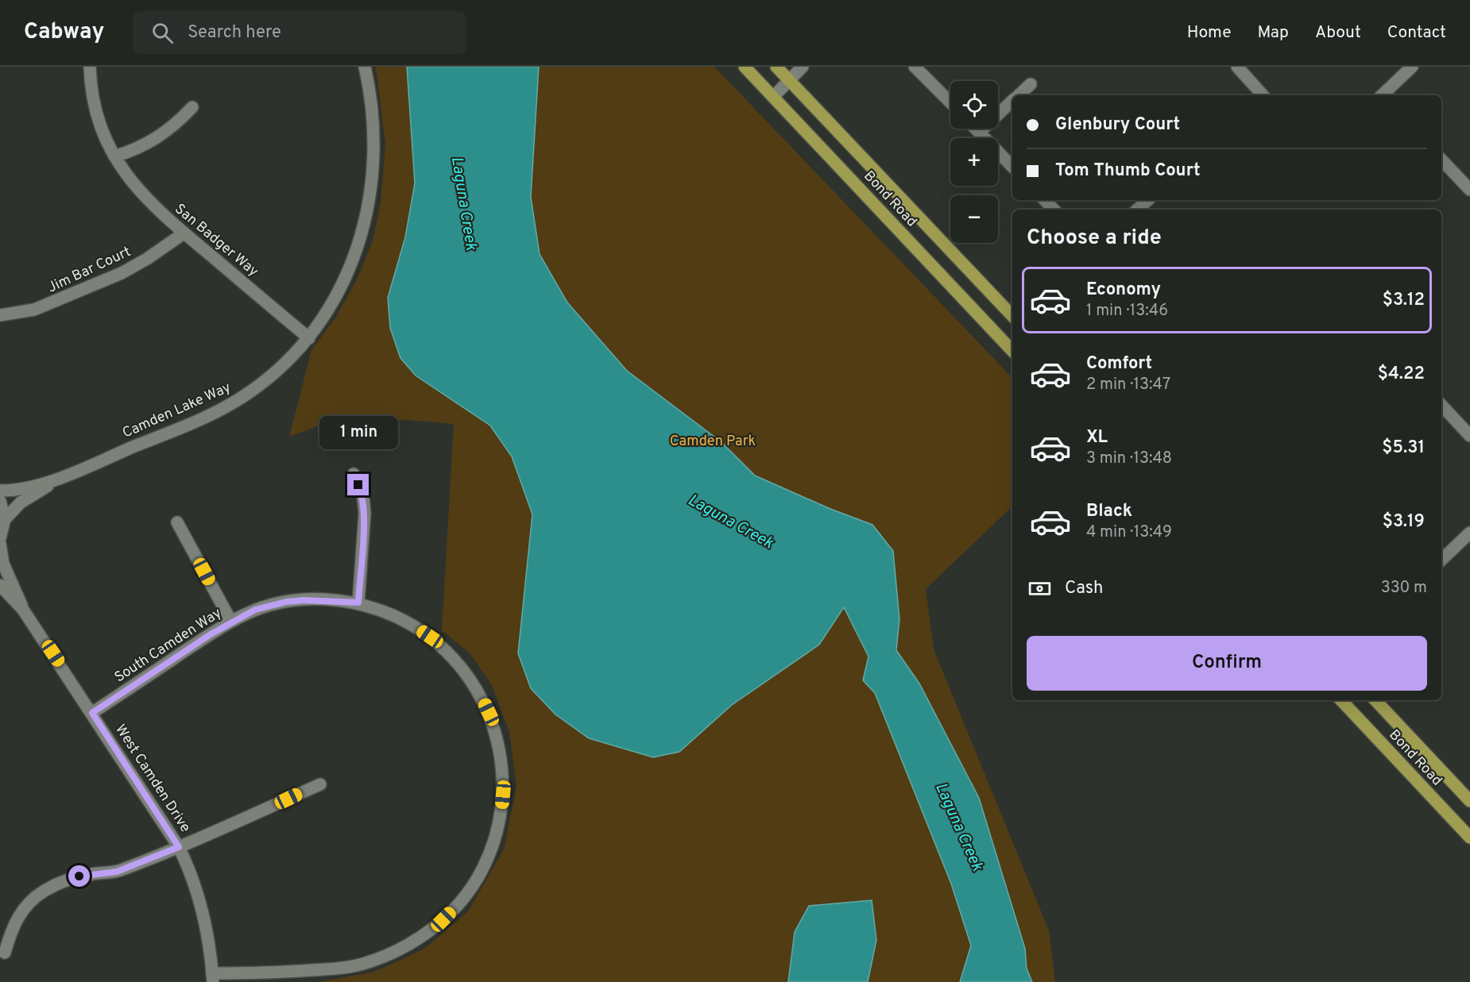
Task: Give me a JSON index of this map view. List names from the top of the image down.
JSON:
{
  "streets": {
    "main road": ["Bond Road"],
    "street": [
      "San Badger Way",
      "Jim Bar Court",
      "Camden Lake Way",
      "South Camden Way",
      "West Camden Drive"
    ]
  },
  "crossings": [
    ["San Badger Way", "Jim Bar Court"],
    ["San Badger Way", "Camden Lake Way"],
    ["South Camden Way", "West Camden Drive"]
  ],
  "water": ["Laguna Creek"],
  "parks": ["Camden Park"],
  "page": {
    "header": "Cabway",
    "search": "Search here",
    "nav": [
      "Home",
      "Map",
      "About",
      "Contact"
    ],
    "map_buttons": ["+", "−"],
    "banner": ["Glenbury Court", "Tom Thumb Court"],
    "heading": "Choose a ride",
    "list": [
      {
        "name": "Economy",
        "note": "1 min · 13:46",
        "value": "$3.12"
      },
      {
        "name": "Comfort",
        "note": "2 min · 13:47",
        "value": "$4.22"
      },
      {
        "name": "XL",
        "note": "3 min · 13:48",
        "value": "$5.31"
      },
      {
        "name": "Black",
        "note": "4 min · 13:49",
        "value": "$3.19"
      }
    ],
    "bubble": "1 min",
    "pay": ["Cash", "330 m"],
    "buttons": "Confirm"
  }
}
